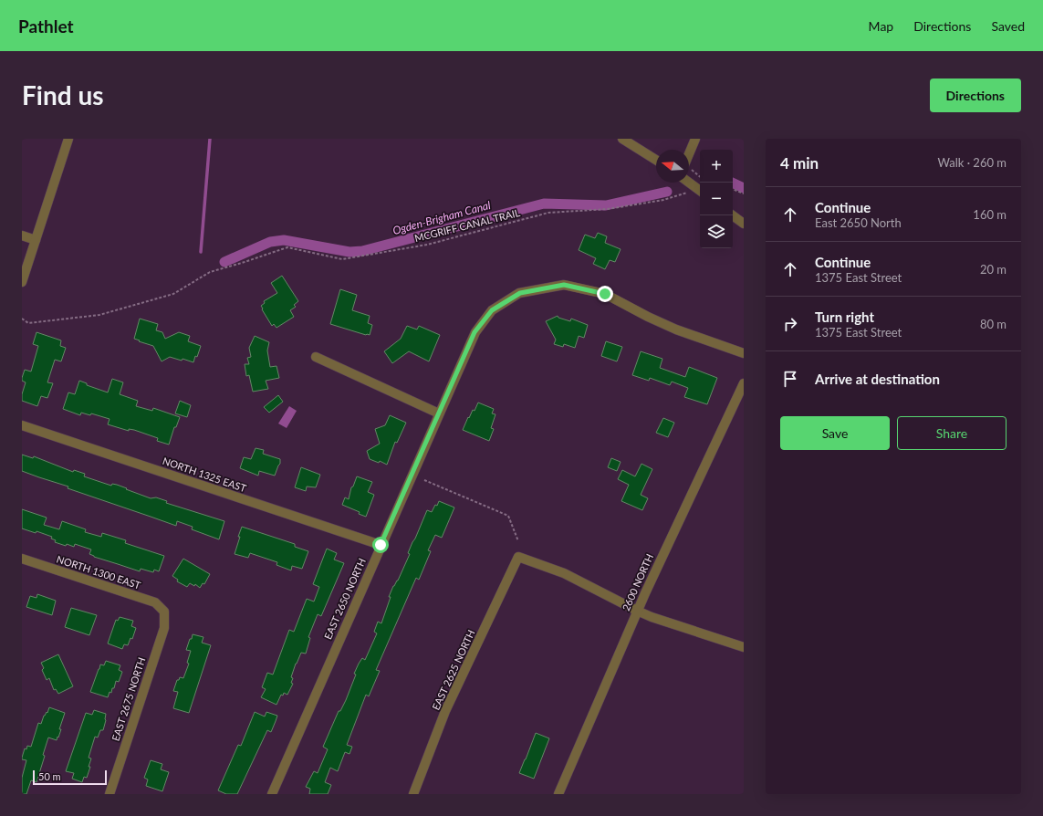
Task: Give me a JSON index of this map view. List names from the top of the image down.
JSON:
{
  "streets": {
    "street": [
      "NORTH 1325 EAST",
      "NORTH 1300 EAST",
      "2600 NORTH",
      "EAST 2650 NORTH",
      "EAST 2625 NORTH",
      "EAST 2675 NORTH"
    ],
    "path": ["MCGRIFF CANAL TRAIL"]
  },
  "crossings": [
    ["NORTH 1325 EAST", "EAST 2650 NORTH"],
    ["NORTH 1300 EAST", "EAST 2675 NORTH"],
    ["2600 NORTH", "EAST 2625 NORTH"]
  ],
  "water": ["Ogden-Brigham Canal"],
  "scale_bar": "50 m",
  "north": "left",
  "page": {
    "header": "Pathlet",
    "nav": ["Map", "Directions", "Saved"],
    "buttons": [
      "Directions",
      ["Save", "Share"]
    ],
    "title": "Find us",
    "heading": ["4 min", "Walk · 260 m"],
    "map_buttons": ["+", "−"],
    "list": [
      ["Continue", "East 2650 North", "160 m"],
      ["Continue", "1375 East Street", "20 m"],
      ["Turn right", "1375 East Street", "80 m"],
      "Arrive at destination"
    ],
    "scale": "50 m"
  }
}
